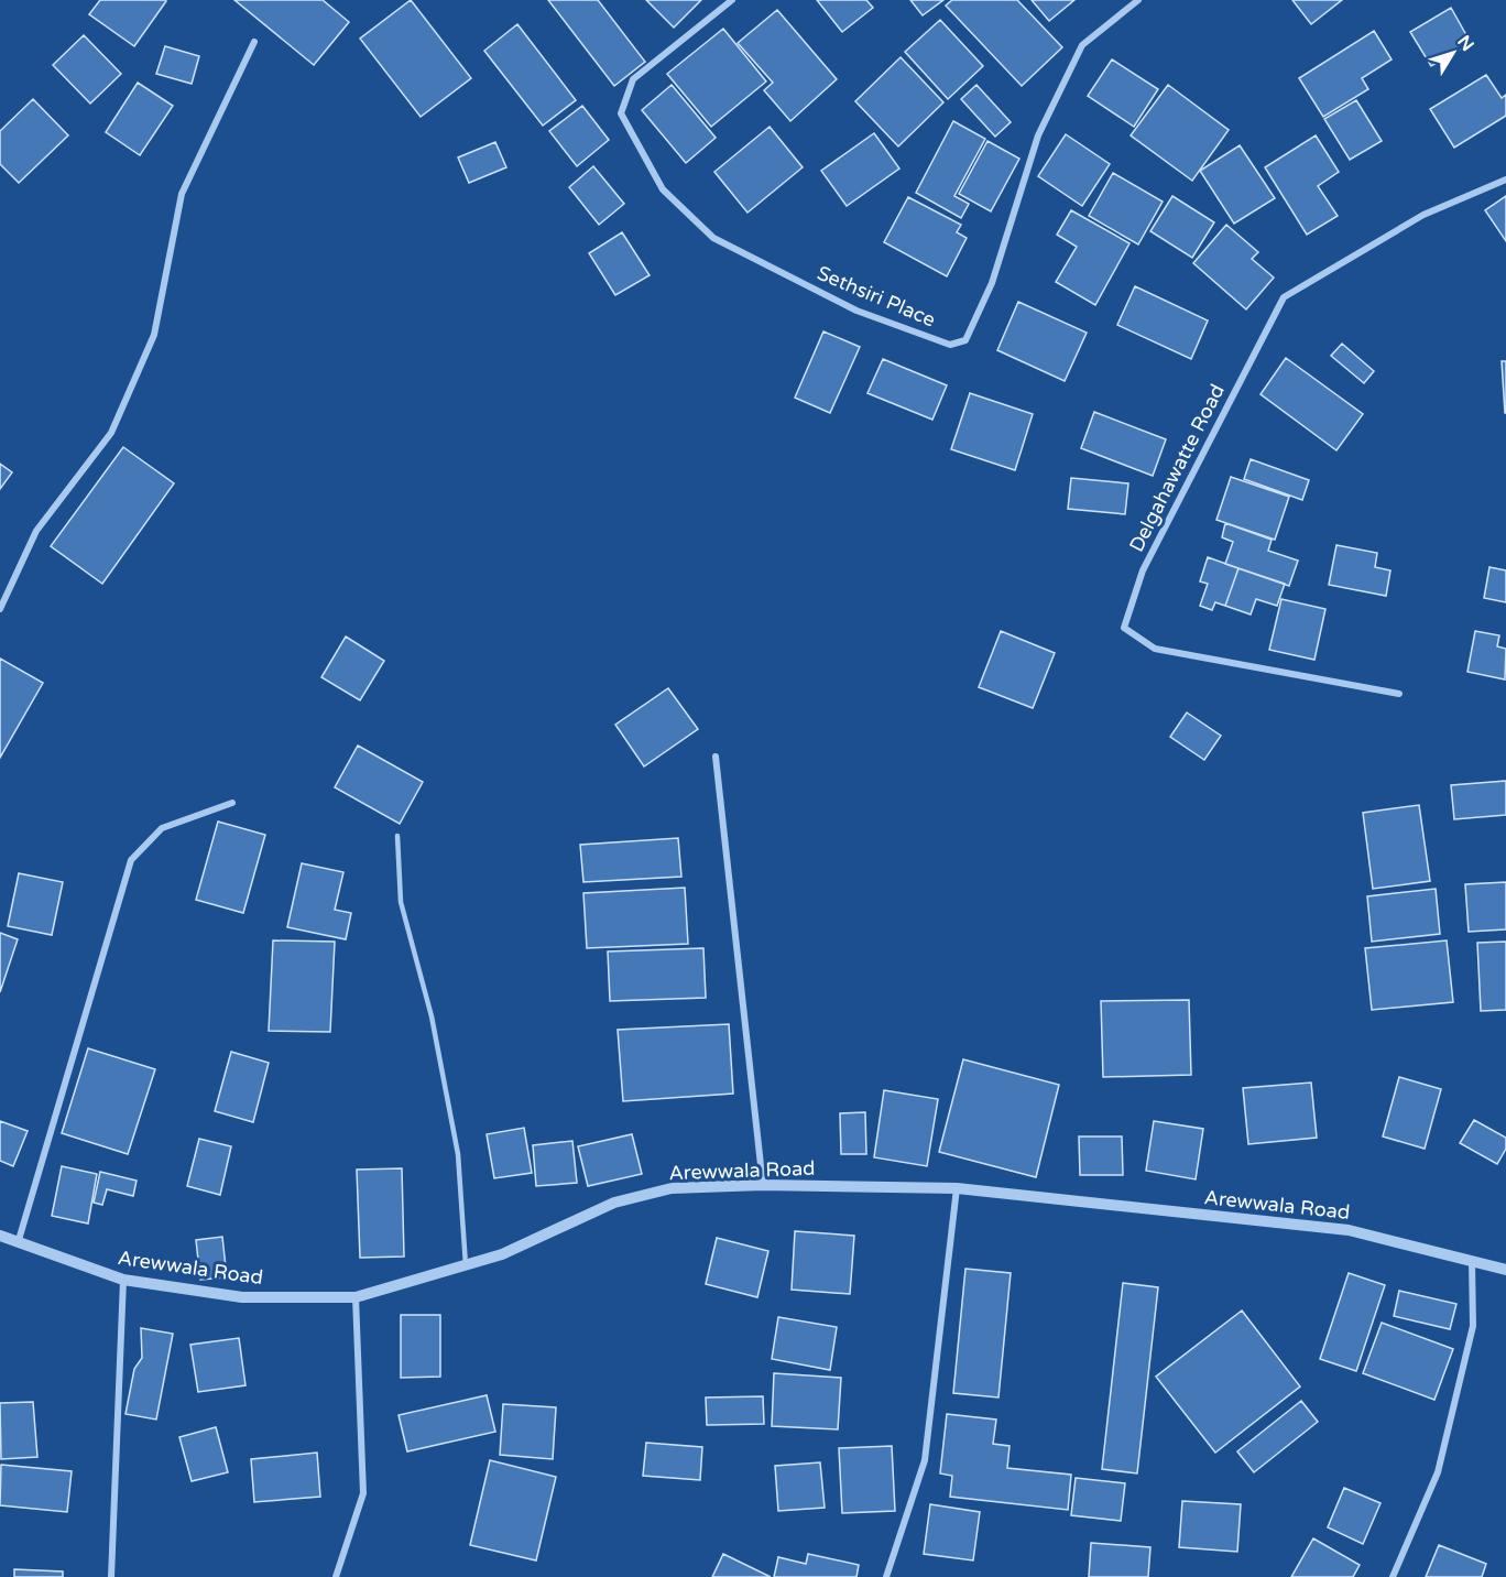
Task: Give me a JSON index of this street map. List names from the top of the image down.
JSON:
{
  "streets": {
    "street": ["Sethsiri Place", "Delgahawatte Road", "Arewwala Road"]
  },
  "north": "top right"
}
